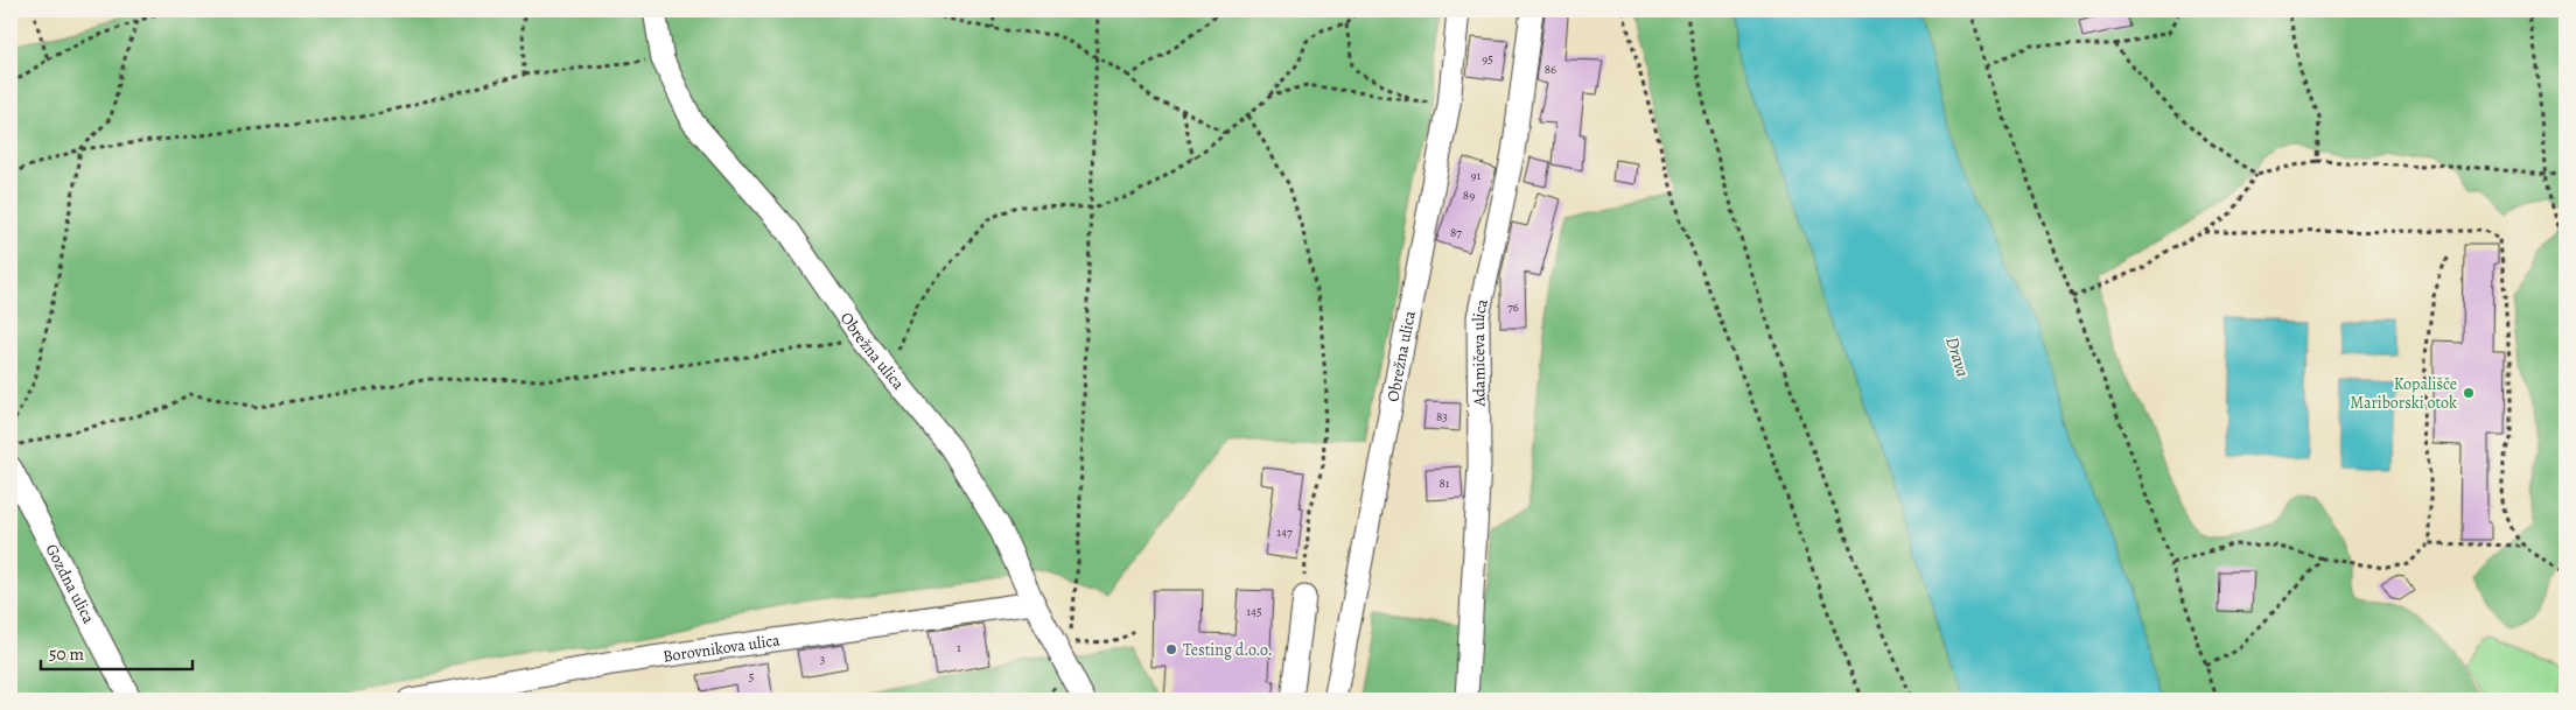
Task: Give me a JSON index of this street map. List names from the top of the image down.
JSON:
{
  "streets": {
    "street": [
      "Obrežna ulica",
      "Adamičeva ulica",
      "Gozdna ulica",
      "Borovnikova ulica"
    ]
  },
  "crossings": [
    ["Obrežna ulica", "Borovnikova ulica"]
  ],
  "water": ["Drava"],
  "places": ["Kopališče Mariborski otok", "Testing d.o.o."],
  "house_numbers": [
    "95",
    "86",
    "91",
    "89",
    "87",
    "76",
    "83",
    "81",
    "147",
    "145",
    "1",
    "3",
    "5"
  ],
  "scale_bar": "50 m"
}
